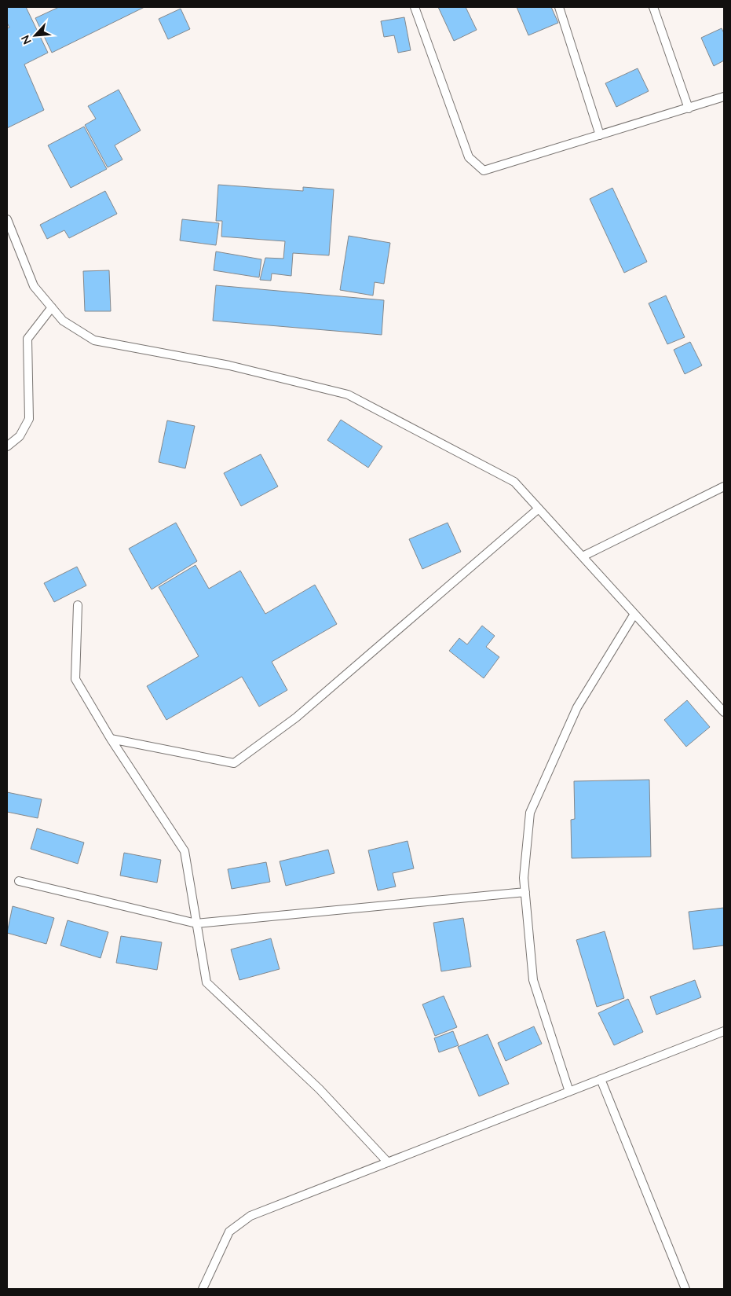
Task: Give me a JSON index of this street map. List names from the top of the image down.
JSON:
{
  "north": "bottom left"
}
